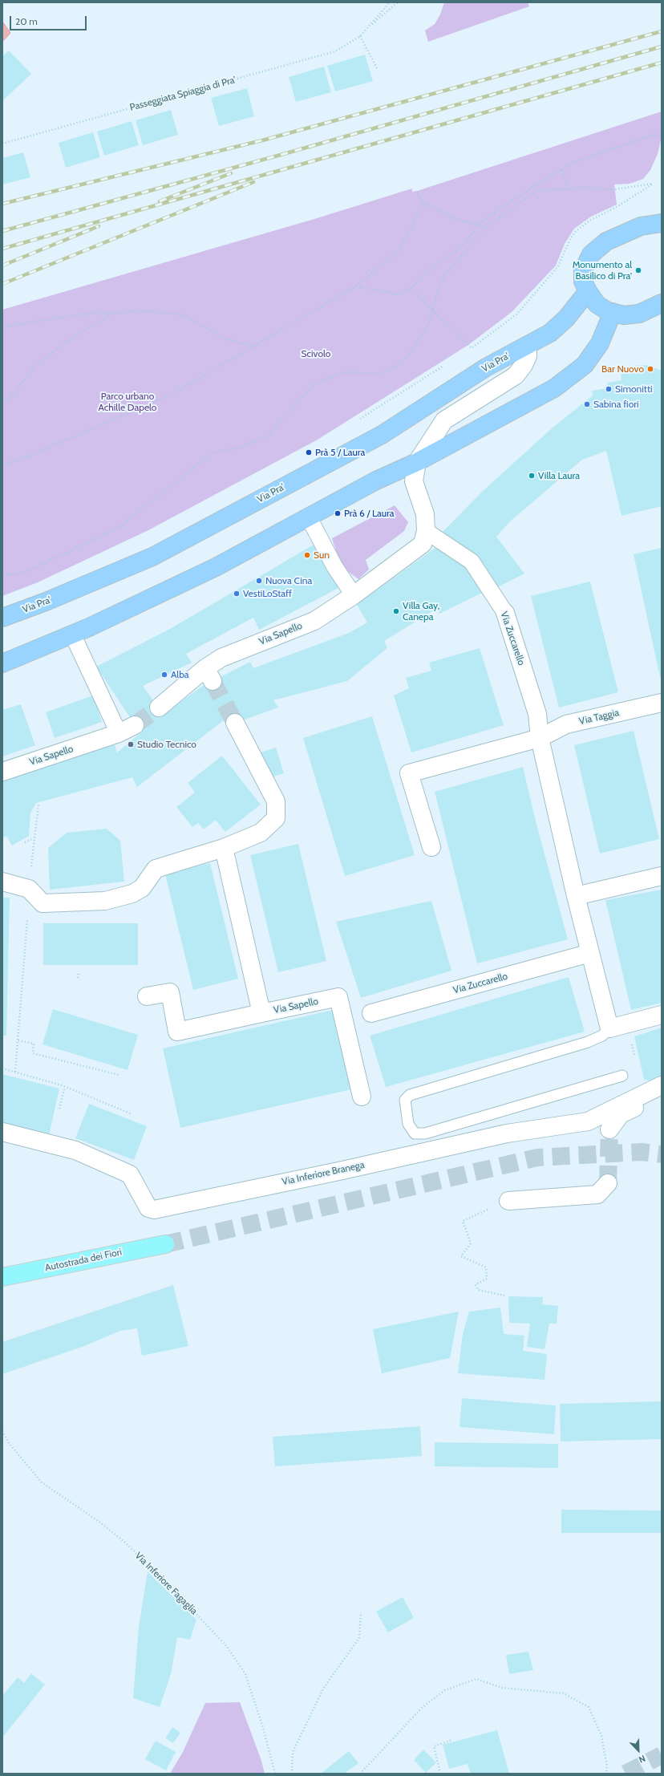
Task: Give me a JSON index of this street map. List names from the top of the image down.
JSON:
{
  "streets": {
    "highway": ["Autostrada dei Fiori"],
    "main road": ["Via Pra'"],
    "street": [
      "Via Sapello",
      "Via Zuccarello",
      "Via Taggia",
      "Via Inferiore Branega"
    ],
    "path": ["Passeggiata Spiaggia di Pra'", "Via Inferiore Fagaglia"]
  },
  "crossings": [
    ["Via Sapello", "Via Zuccarello"],
    ["Via Zuccarello", "Via Taggia"]
  ],
  "parks": ["Scivolo", "Parco urbano Achille Dapelo"],
  "places": [
    "Monumento al Basilico di Pra'",
    "Bar Nuovo",
    "Simonitti",
    "Sabina fiori",
    "Prà 5 / Laura",
    "Villa Laura",
    "Prà 6 / Laura",
    "Sun",
    "Nuova Cina",
    "VestiLoStaff",
    "Villa Gay, Canepa",
    "Alba",
    "Studio Tecnico"
  ],
  "scale_bar": "20 m",
  "north": "bottom right"
}
